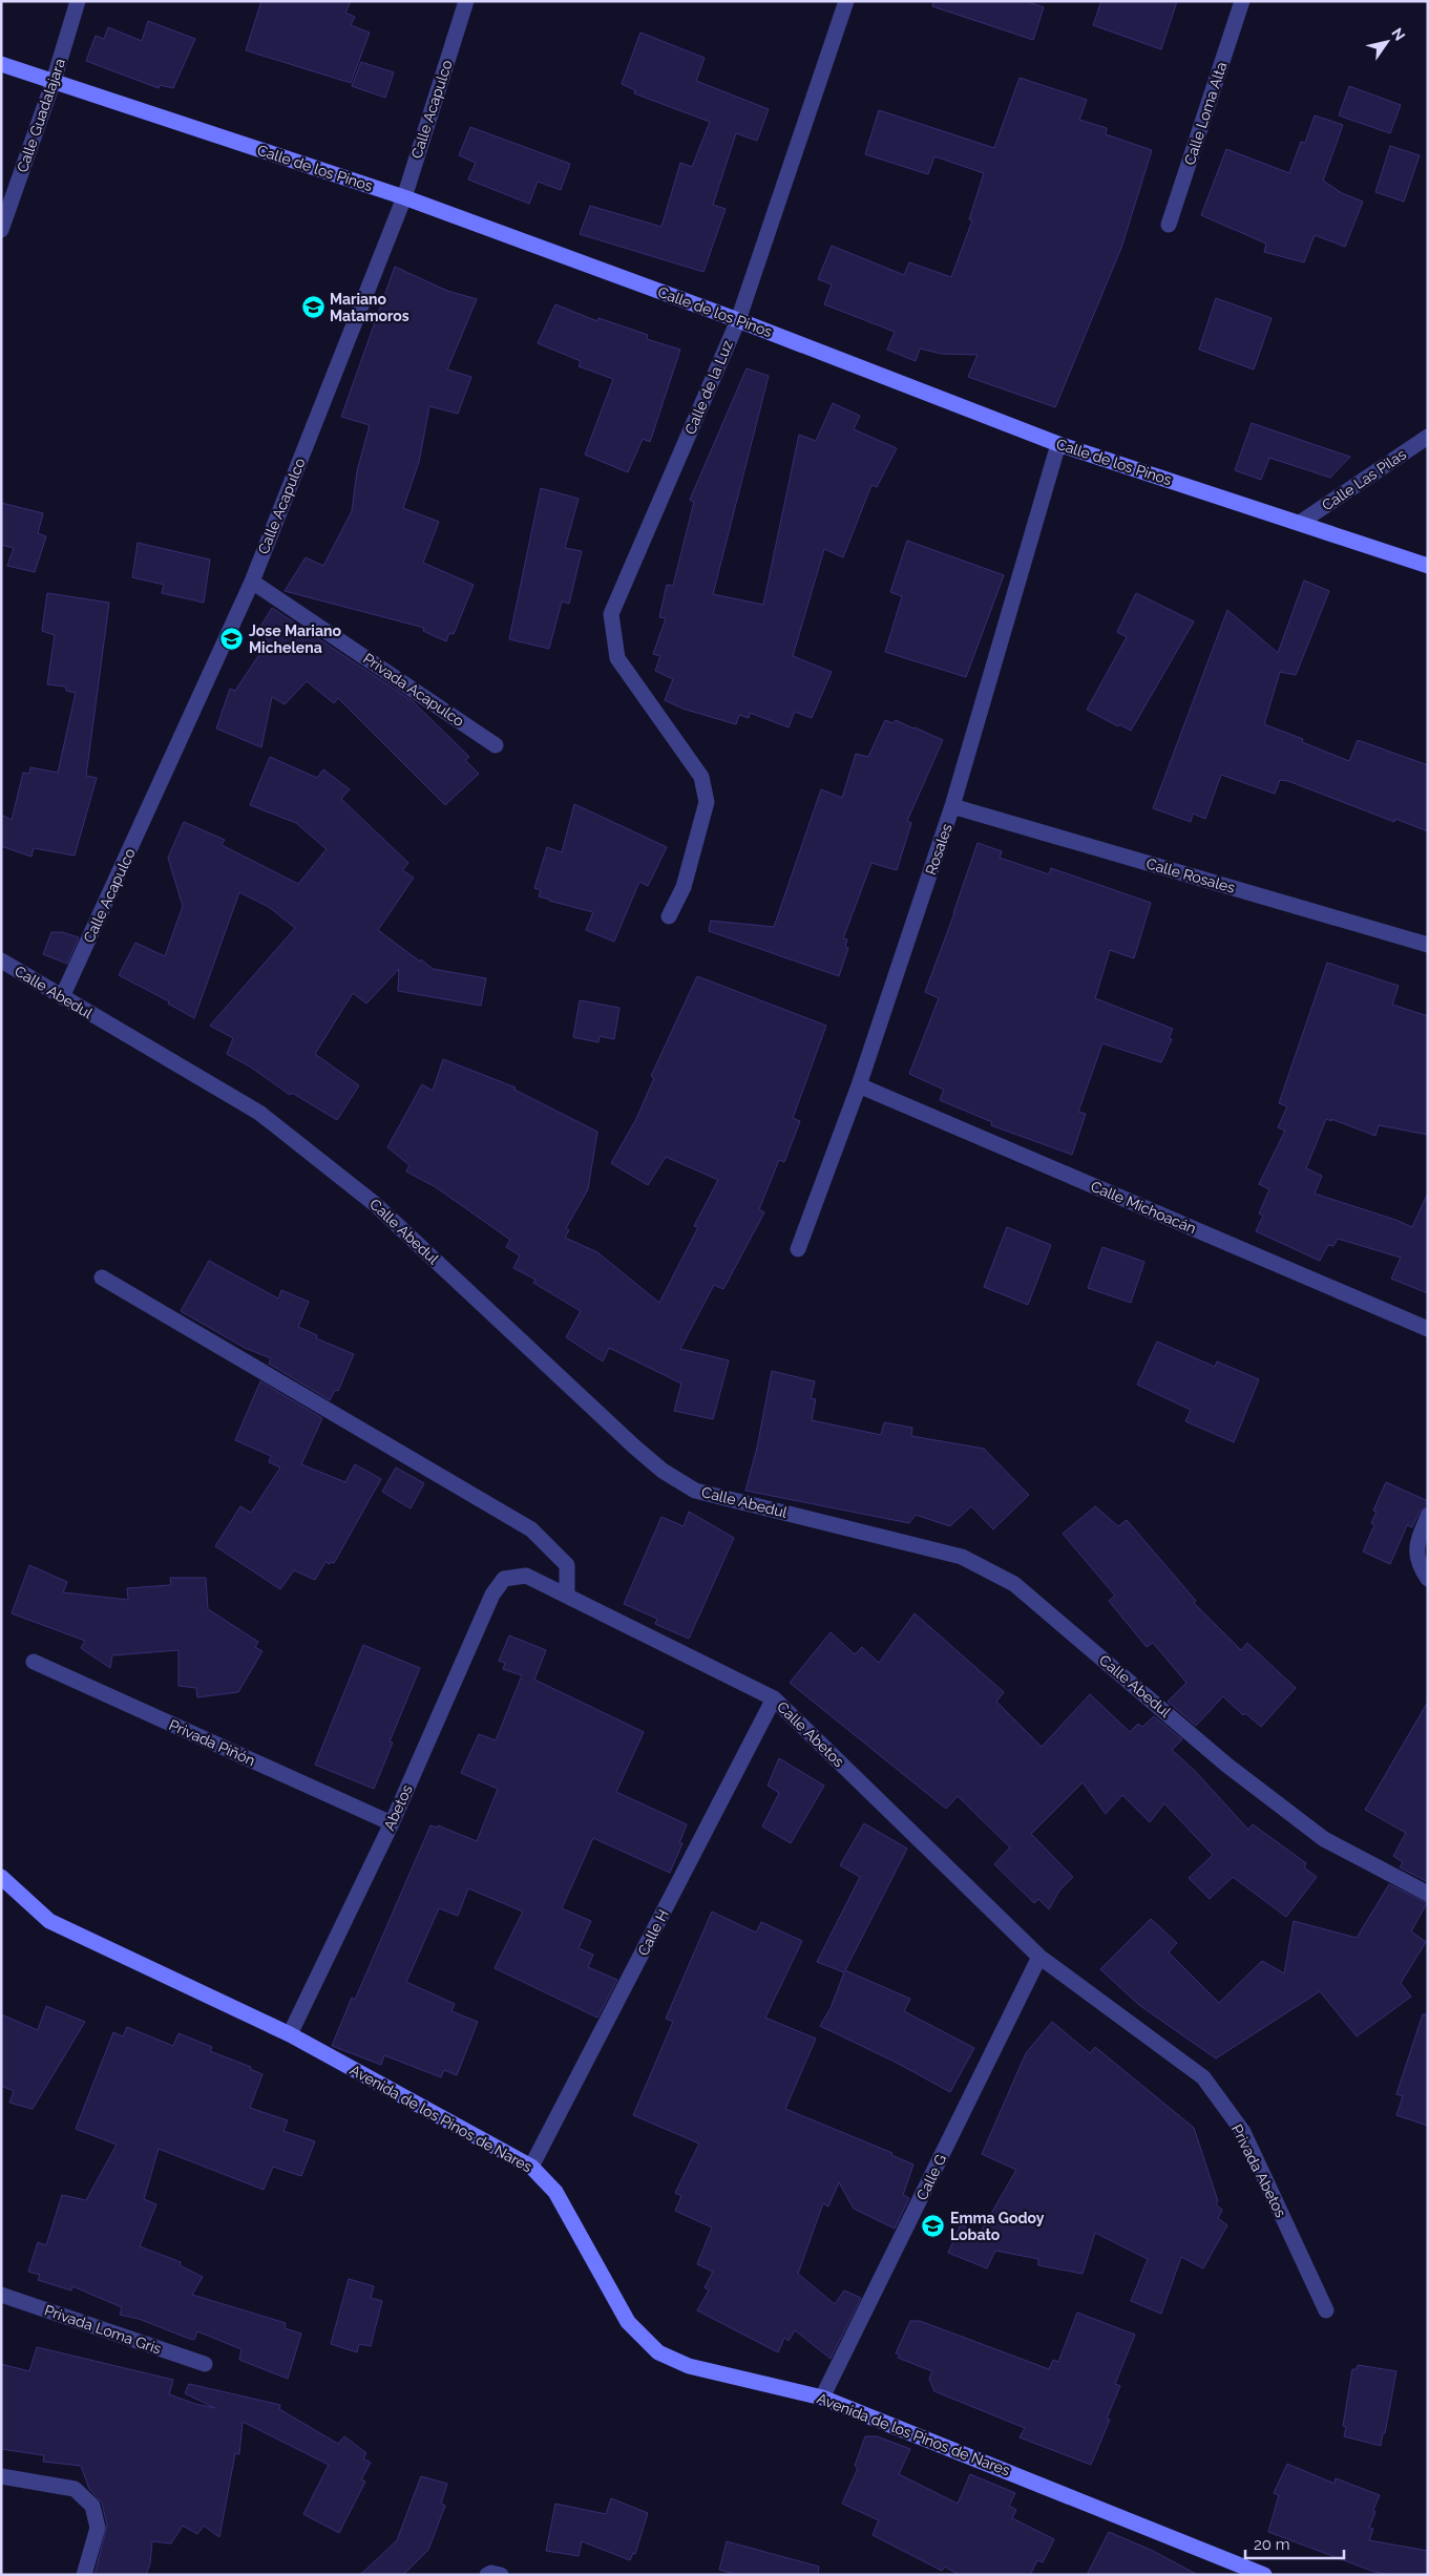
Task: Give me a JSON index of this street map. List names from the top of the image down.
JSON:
{
  "streets": {
    "street": [
      "Calle Acapulco",
      "Calle Loma Alta",
      "Calle Guadalajara",
      "Calle de los Pinos",
      "Calle de la Luz",
      "Calle Las Pilas",
      "Privada Acapulco",
      "Rosales",
      "Calle Rosales",
      "Calle Abedul",
      "Calle Michoacán",
      "Calle Abetos",
      "Privada Piñón",
      "Abetos",
      "Calle H",
      "Avenida de los Pinos de Nares",
      "Privada Abetos",
      "Calle G",
      "Privada Loma Gris"
    ]
  },
  "crossings": [
    ["Calle Acapulco", "Calle de los Pinos"],
    ["Calle Acapulco", "Privada Acapulco"],
    ["Calle Acapulco", "Calle Abedul"],
    ["Calle Guadalajara", "Calle de los Pinos"],
    ["Calle de los Pinos", "Calle de la Luz"],
    ["Calle de los Pinos", "Calle Las Pilas"],
    ["Calle de los Pinos", "Rosales"],
    ["Rosales", "Calle Rosales"],
    ["Rosales", "Calle Michoacán"],
    ["Calle Abetos", "Abetos"],
    ["Calle Abetos", "Calle H"],
    ["Calle Abetos", "Privada Abetos"],
    ["Calle Abetos", "Calle G"],
    ["Privada Piñón", "Abetos"],
    ["Abetos", "Avenida de los Pinos de Nares"],
    ["Calle H", "Avenida de los Pinos de Nares"],
    ["Avenida de los Pinos de Nares", "Calle G"],
    ["Privada Abetos", "Calle G"]
  ],
  "places": {
    "school or university": ["Mariano Matamoros", "Jose Mariano Michelena", "Emma Godoy Lobato"]
  },
  "scale_bar": "20 m",
  "north": "top right"
}
